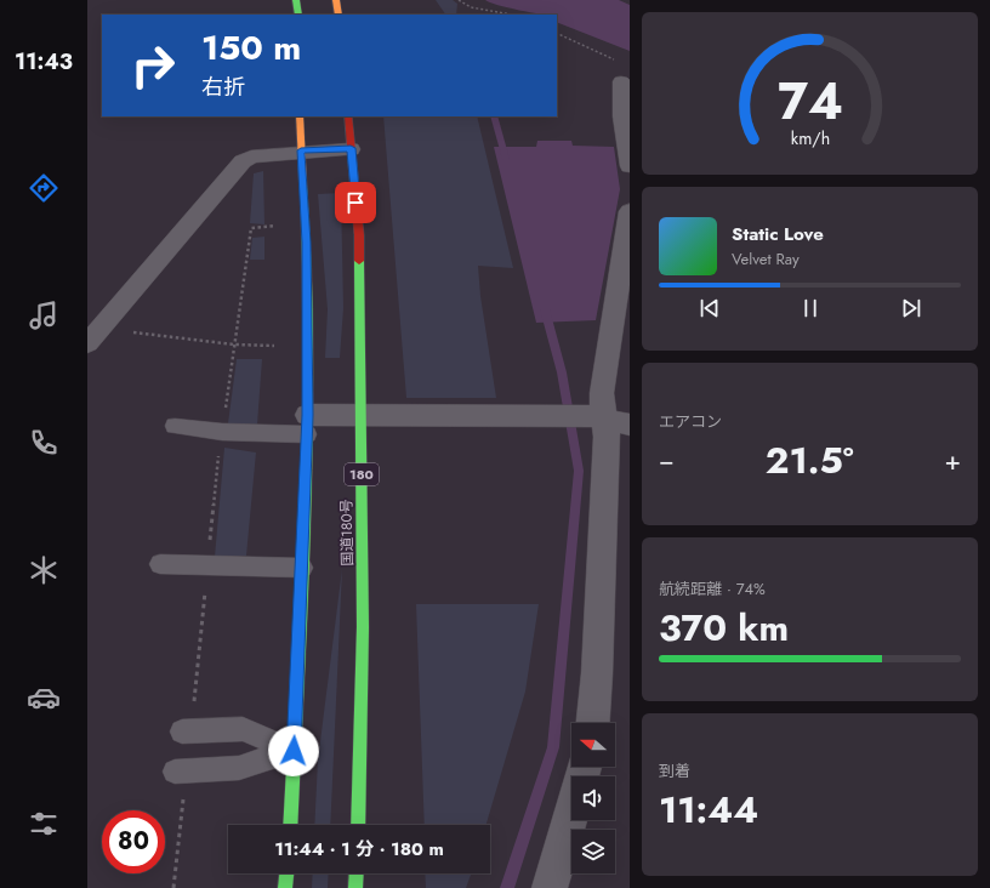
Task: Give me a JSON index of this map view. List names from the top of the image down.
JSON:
{
  "streets": {
    "highway": ["180", "国道180号"]
  },
  "north": "left",
  "page": {
    "tabs": "11:43",
    "turn": ["150 m", "右折"],
    "song": ["Static Love", "Velvet Ray"],
    "tile": [
      "エアコン",
      ["航続距離 · 74%", "370 km"],
      ["到着", "11:44"]
    ],
    "heat": ["−", "21.5°", "+"],
    "limit": "80",
    "trip": "11:44 · 1 分 · 180 m",
    "gauge": ["74", "km/h"]
  }
}
